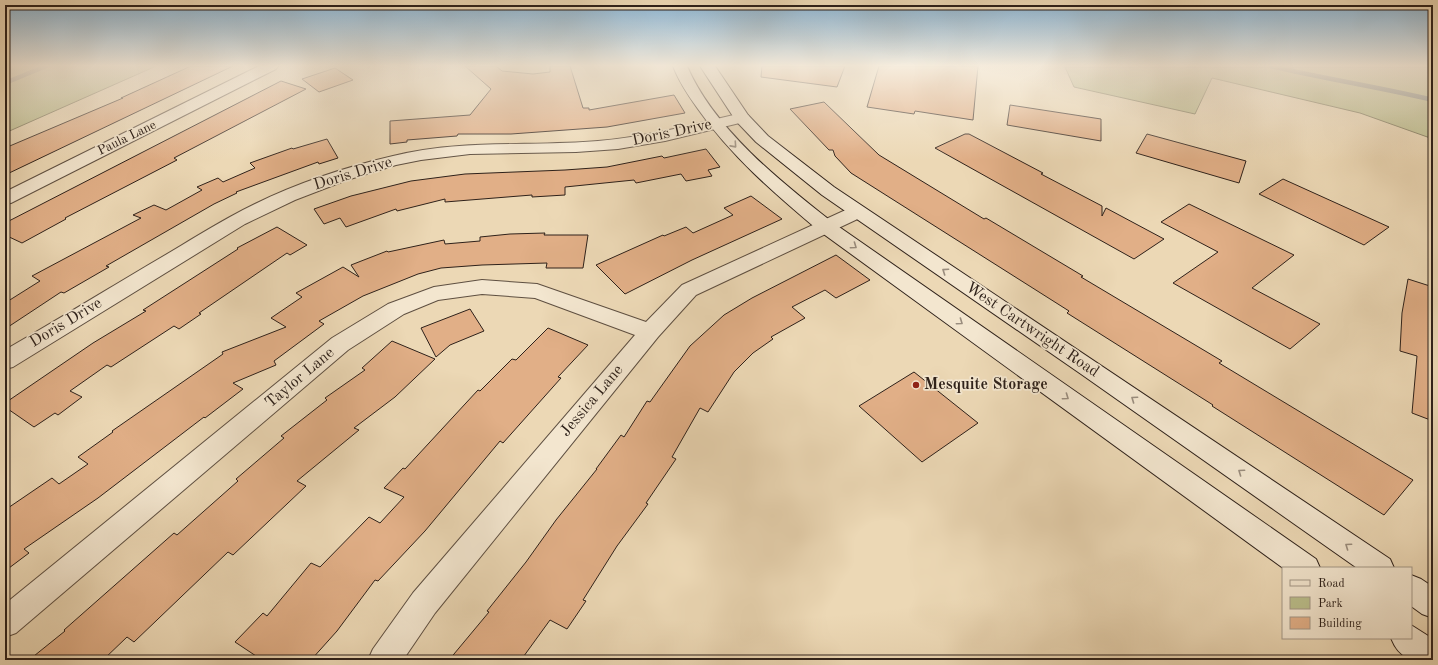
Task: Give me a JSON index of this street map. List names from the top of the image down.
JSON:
{
  "streets": {
    "street": [
      "Doris Drive",
      "Paula Lane",
      "West Cartwright Road",
      "Taylor Lane",
      "Jessica Lane"
    ]
  },
  "crossings": [
    ["Doris Drive", "West Cartwright Road"],
    ["West Cartwright Road", "Jessica Lane"],
    ["Taylor Lane", "Jessica Lane"]
  ],
  "places": ["Mesquite Storage"],
  "legend": ["Road", "Park", "Building"]
}
